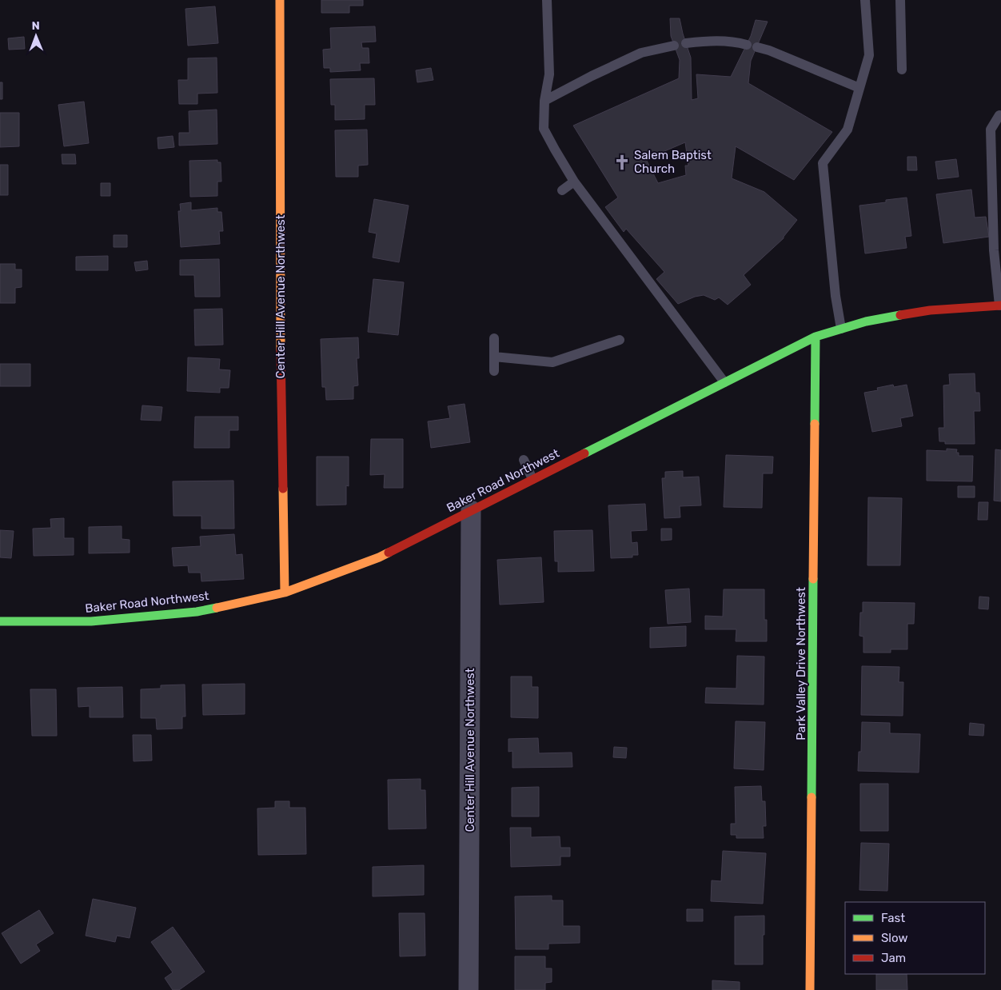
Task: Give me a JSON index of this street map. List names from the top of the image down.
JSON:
{
  "streets": {
    "street": ["Center Hill Avenue Northwest", "Baker Road Northwest", "Park Valley Drive Northwest"]
  },
  "crossings": [
    ["Center Hill Avenue Northwest", "Baker Road Northwest"],
    ["Baker Road Northwest", "Park Valley Drive Northwest"]
  ],
  "places": {
    "church": ["Salem Baptist Church"]
  },
  "legend": ["Fast", "Slow", "Jam"],
  "north": "top"
}
